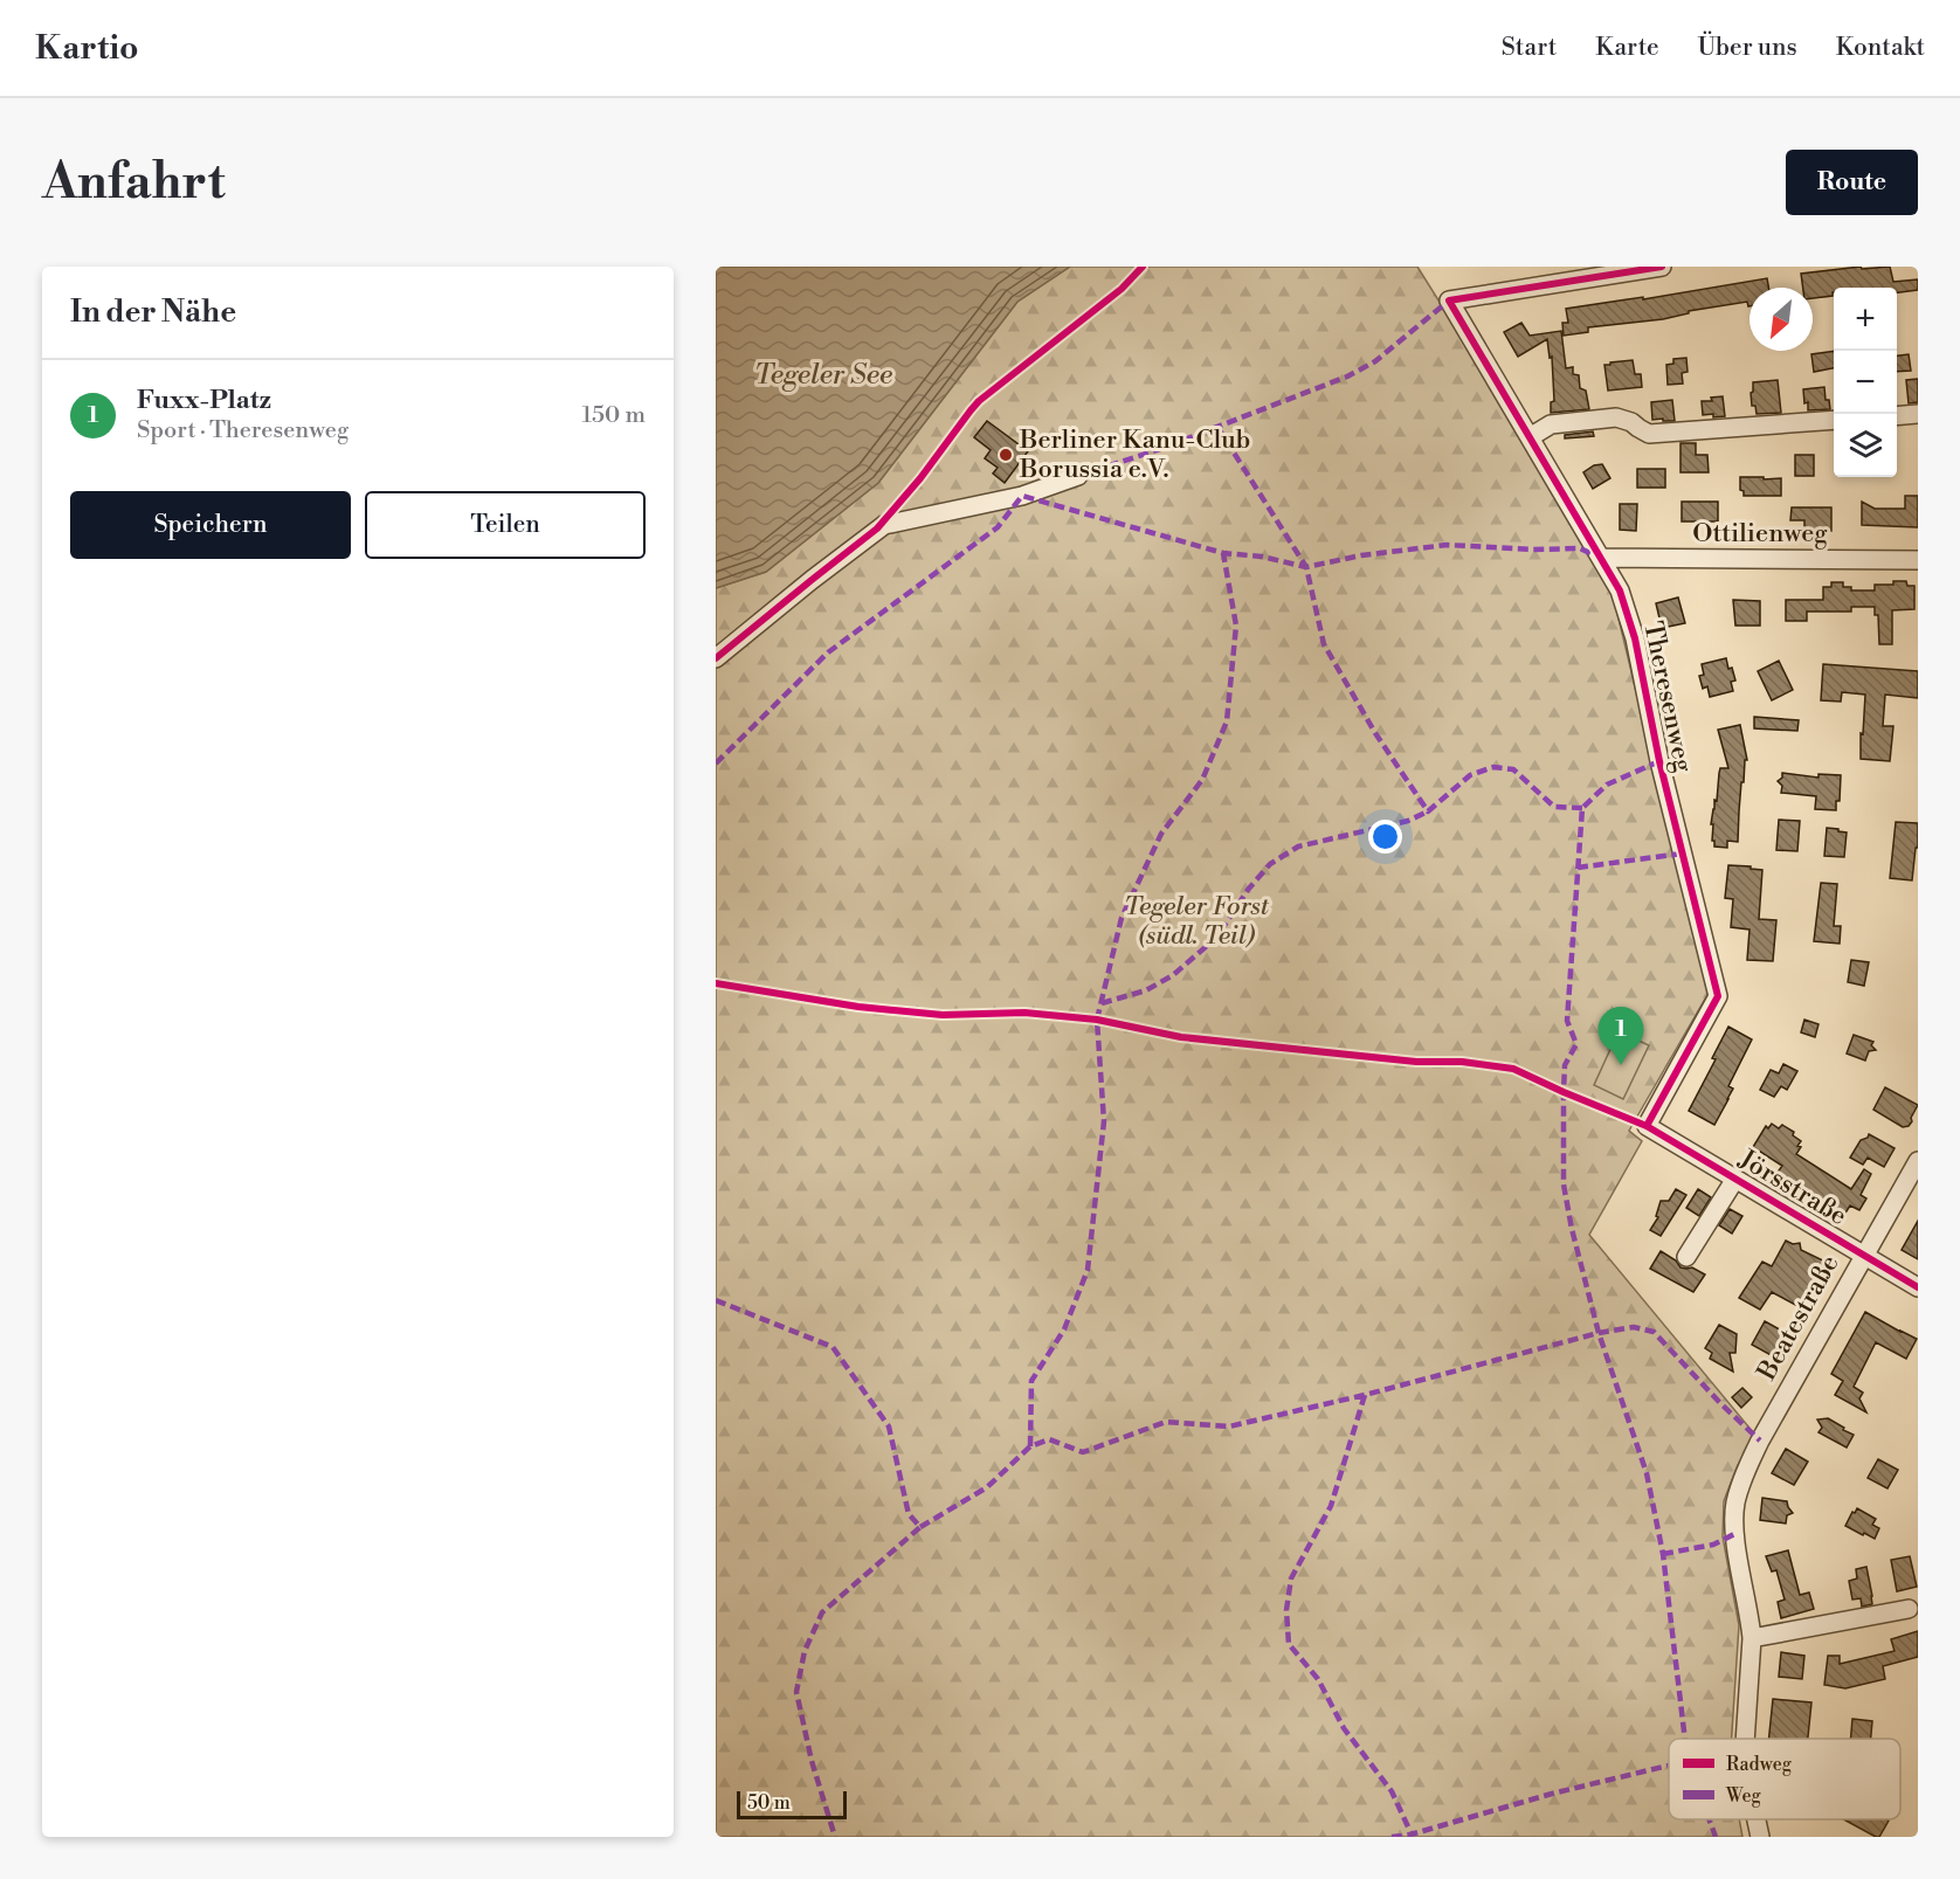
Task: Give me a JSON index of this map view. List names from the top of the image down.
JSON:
{
  "streets": {
    "street": [
      "Ottilienweg",
      "Theresenweg",
      "Jörsstraße",
      "Beatestraße"
    ]
  },
  "crossings": [
    ["Ottilienweg", "Theresenweg"],
    ["Theresenweg", "Jörsstraße"],
    ["Jörsstraße", "Beatestraße"]
  ],
  "water": ["Tegeler See"],
  "parks": ["Tegeler Forst (südl. Teil)"],
  "places": ["Berliner Kanu-Club Borussia e.V."],
  "legend": ["Radweg", "Weg"],
  "scale_bar": "50 m",
  "north": "bottom left",
  "page": {
    "header": "Kartio",
    "nav": [
      "Start",
      "Karte",
      "Über uns",
      "Kontakt"
    ],
    "buttons": [
      "Route",
      ["Speichern", "Teilen"]
    ],
    "title": "Anfahrt",
    "heading": "In der Nähe",
    "map_buttons": ["+", "−"],
    "list": [
      {
        "mark": "1",
        "name": "Fuxx-Platz",
        "note": "Sport · Theresenweg",
        "value": "150 m"
      }
    ],
    "pins": "1",
    "scale": "50 m"
  }
}
